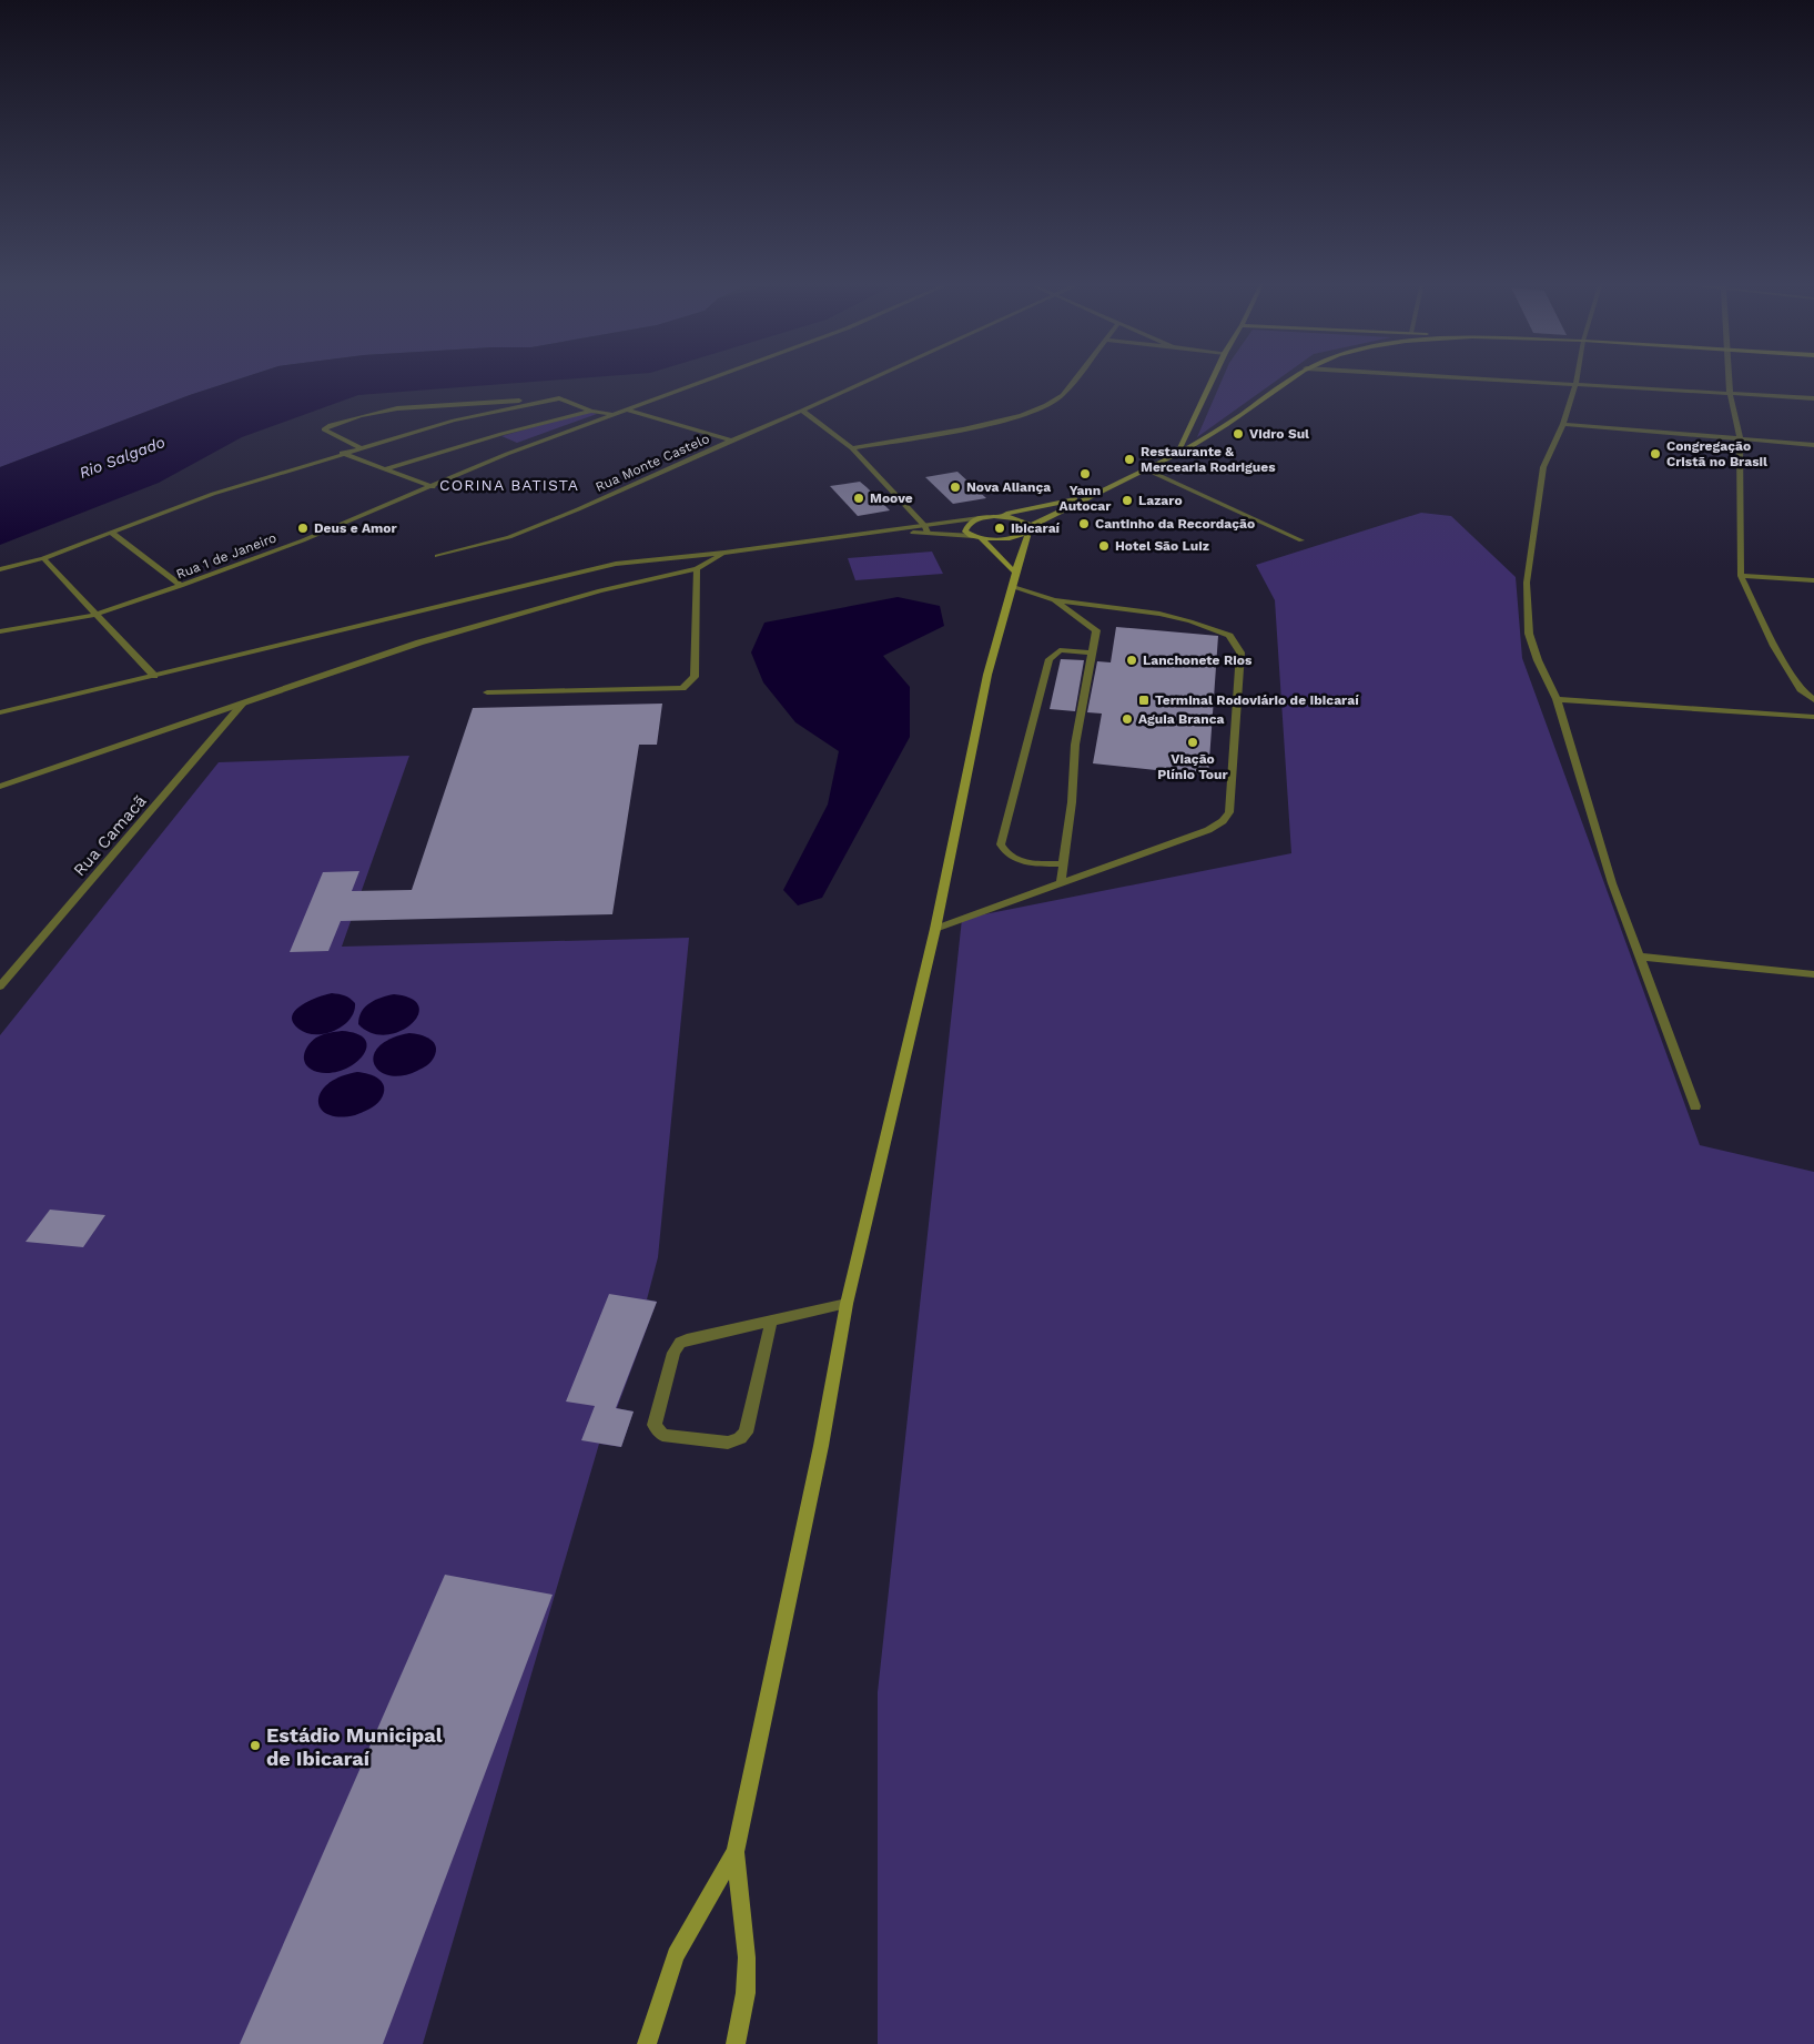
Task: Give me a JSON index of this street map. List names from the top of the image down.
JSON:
{
  "streets": {
    "street": ["Rua Monte Castelo", "Rua 1 de Janeiro", "Rua Camacã"]
  },
  "districts": ["CORINA BATISTA"],
  "water": ["Rio Salgado"],
  "places": {
    "other": [
      "Vidro Sul",
      "Congregação Cristã no Brasil",
      "Restaurante & Mercearia Rodrigues",
      "Yann Autocar",
      "Nova Aliança",
      "Moove",
      "Lazaro",
      "Cantinho da Recordação",
      "Deus e Amor",
      "Ibicaraí",
      "Hotel São Luiz",
      "Lanchonete Rios",
      "Aguia Branca",
      "Viação Plínio Tour",
      "Estádio Municipal de Ibicaraí"
    ],
    "transit": ["Terminal Rodoviário de Ibicaraí"]
  }
}
